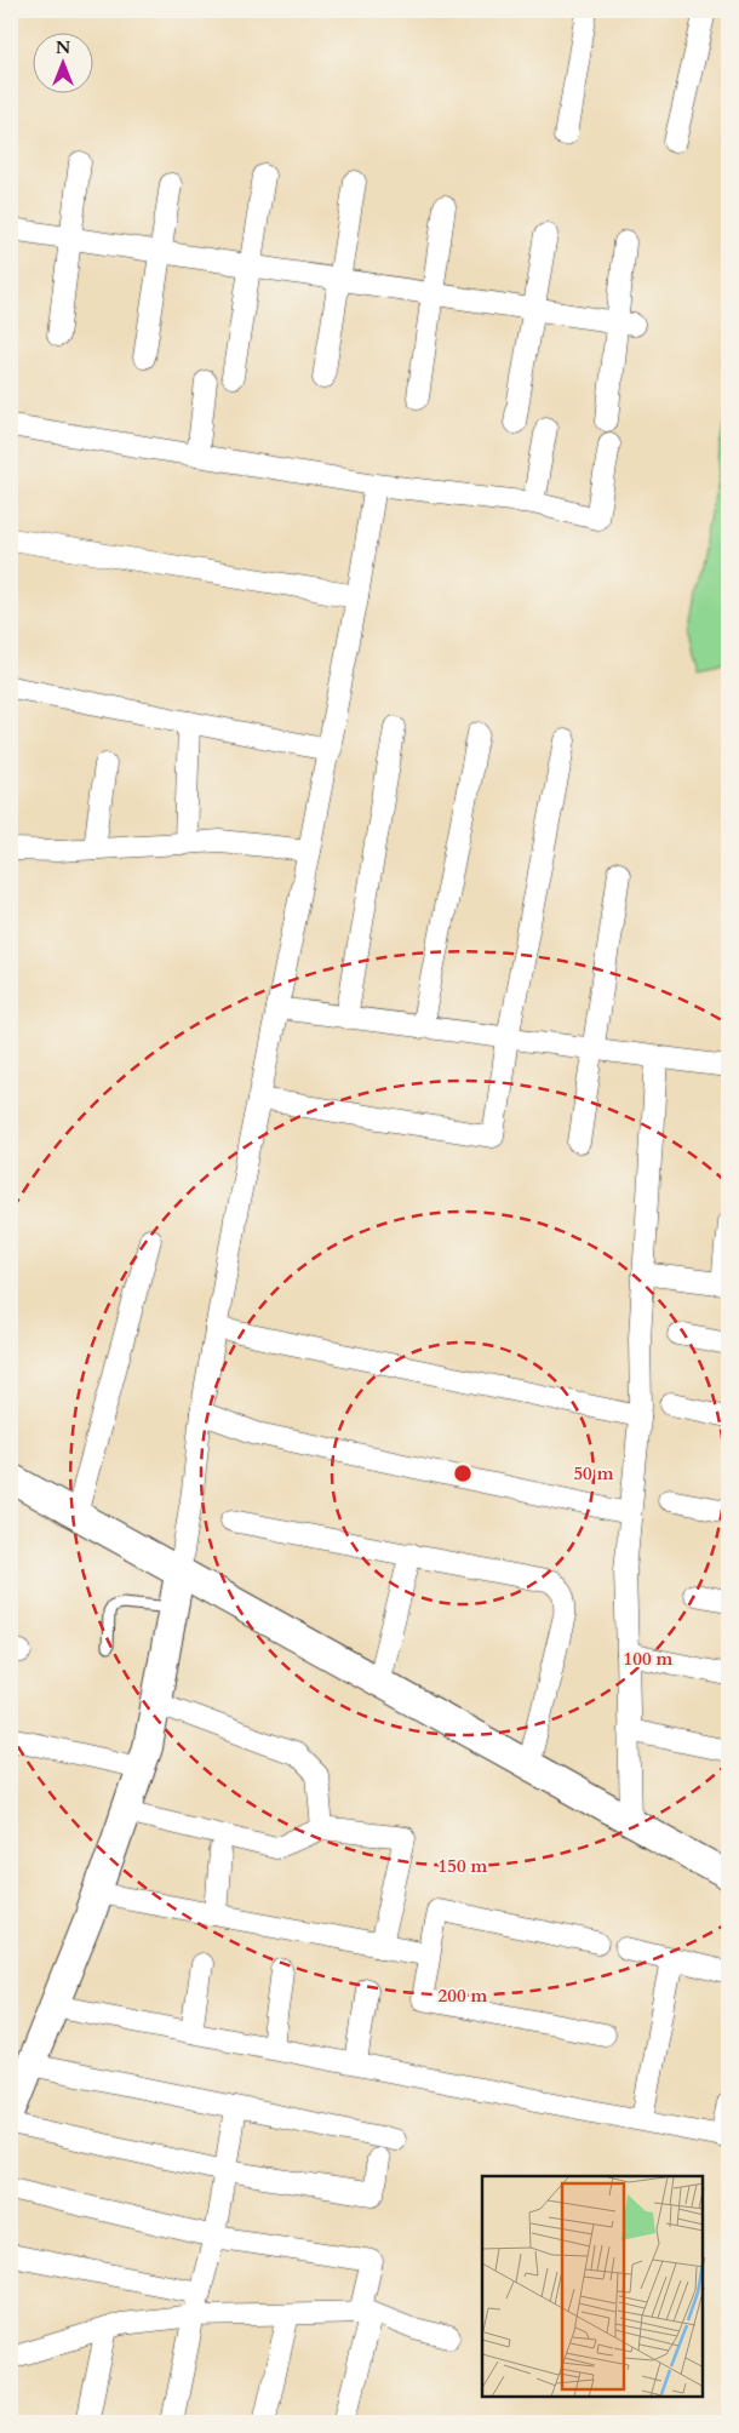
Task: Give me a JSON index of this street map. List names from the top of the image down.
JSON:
{
  "north": "top",
  "rings": [
    "50 m",
    "100 m",
    "150 m",
    "200 m"
  ]
}
